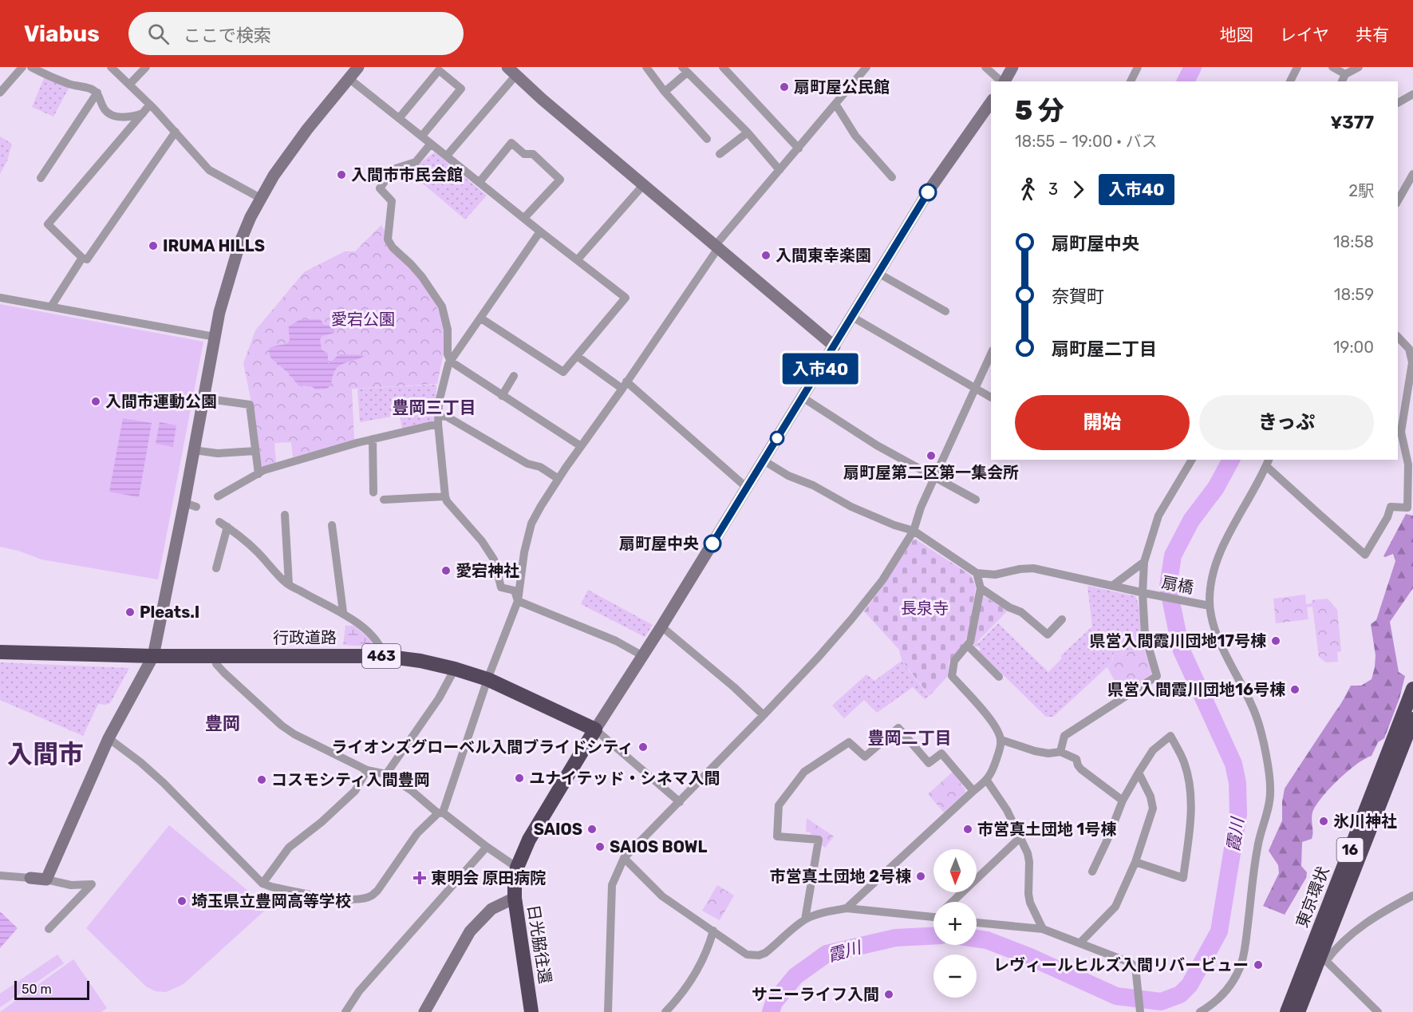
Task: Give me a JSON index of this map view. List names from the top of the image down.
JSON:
{
  "streets": {
    "highway": [
      "行政道路",
      "463",
      "16",
      "東京環状",
      "日光脇往還"
    ],
    "street": ["扇橋"]
  },
  "crossings": [
    ["行政道路", "日光脇往還"]
  ],
  "districts": [
    "豊岡三丁目",
    "豊岡",
    "豊岡二丁目",
    "入間市"
  ],
  "water": ["霞川"],
  "parks": ["愛宕公園", "長泉寺"],
  "places": {
    "other": [
      "扇町屋公民館",
      "入間市市民会館",
      "IRUMA HILLS",
      "入間東幸楽園",
      "入間市運動公園",
      "扇町屋第二区第一集会所",
      "扇町屋中央",
      "愛宕神社",
      "Pleats.I",
      "県営入間霞川団地17号棟",
      "県営入間霞川団地16号棟",
      "ライオンズグローベル入間ブライドシティ",
      "ユナイテッド・シネマ入間",
      "コスモシティ入間豊岡",
      "氷川神社",
      "SAIOS",
      "市営真土団地 1号棟",
      "SAIOS BOWL",
      "市営真土団地 2号棟",
      "埼玉県立豊岡高等学校",
      "レヴィールヒルズ入間リバービュー",
      "サニーライフ入間"
    ],
    "health": ["東明会 原田病院"]
  },
  "lines": ["bus line 入市40"],
  "scale_bar": "50 m",
  "north": "bottom",
  "page": {
    "header": "Viabus",
    "search": "ここで検索",
    "nav": ["地図", "レイヤ", "共有"],
    "on_map": "入市40",
    "heading": ["5 分", "18:55 – 19:00 · バス", "¥377"],
    "legs": ["3", "入市40", "2駅"],
    "list": [
      {
        "name": "扇町屋中央",
        "value": "18:58"
      },
      {
        "name": "奈賀町",
        "value": "18:59"
      },
      {
        "name": "扇町屋二丁目",
        "value": "19:00"
      }
    ],
    "buttons": ["開始", "きっぷ"],
    "map_buttons": ["+", "−"],
    "scale": "50 m"
  }
}
